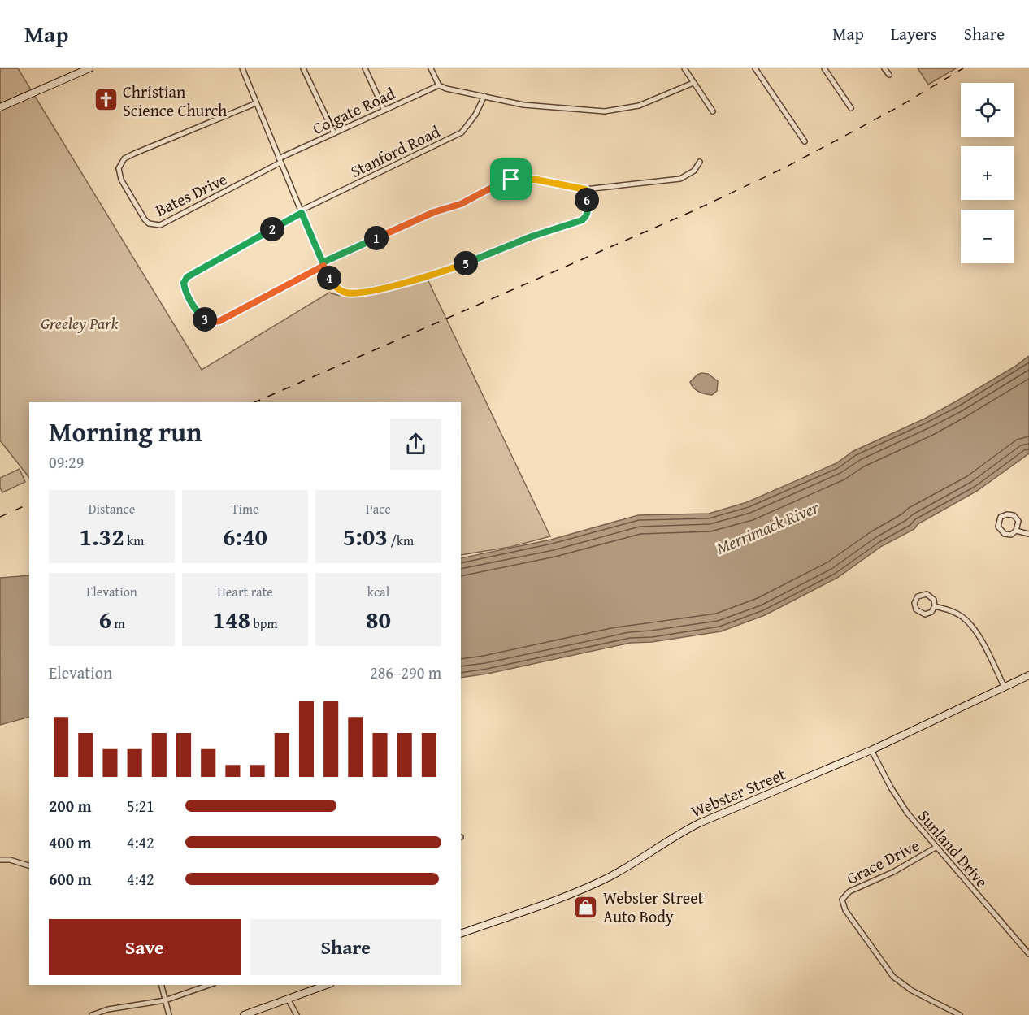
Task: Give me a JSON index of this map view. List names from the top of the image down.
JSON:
{
  "streets": {
    "main road": ["Webster Street"],
    "street": [
      "Colgate Road",
      "Stanford Road",
      "Bates Drive",
      "Sunland Drive",
      "Grace Drive"
    ]
  },
  "crossings": [
    ["Colgate Road", "Bates Drive"],
    ["Webster Street", "Sunland Drive"],
    ["Sunland Drive", "Grace Drive"]
  ],
  "water": ["Merrimack River"],
  "parks": ["Greeley Park"],
  "places": {
    "church": ["Christian Science Church"],
    "shop": ["Webster Street Auto Body"]
  },
  "page": {
    "header": "Map",
    "nav": ["Map", "Layers", "Share"],
    "map_buttons": ["+", "−"],
    "pins": [
      "6",
      "2",
      "1",
      "5",
      "4",
      "3"
    ],
    "heading": ["Morning run", "09:29"],
    "stats": [
      ["Distance", "1.32 km"],
      ["Time", "6:40"],
      ["Pace", "5:03 /km"],
      ["Elevation", "6 m"],
      ["Heart rate", "148 bpm"],
      ["kcal", "80"]
    ],
    "chart": ["Elevation", "286–290 m"],
    "list": [
      {
        "name": "200 m",
        "note": "5:21"
      },
      {
        "name": "400 m",
        "note": "4:42"
      },
      {
        "name": "600 m",
        "note": "4:42"
      }
    ],
    "buttons": ["Save", "Share"]
  }
}
